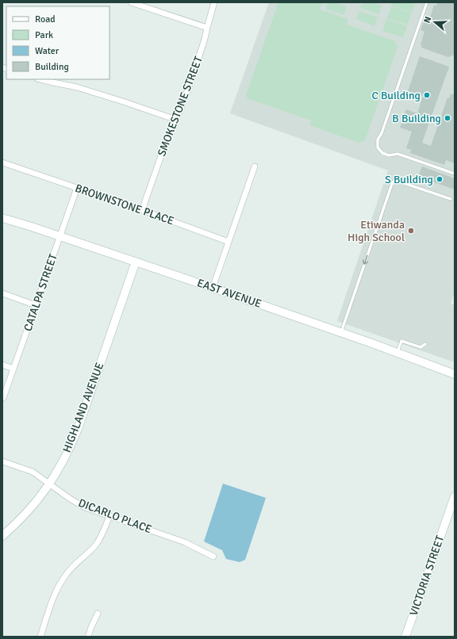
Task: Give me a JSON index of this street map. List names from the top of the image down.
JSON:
{
  "streets": {
    "main road": ["EAST AVENUE", "HIGHLAND AVENUE", "VICTORIA STREET"],
    "street": [
      "SMOKESTONE STREET",
      "BROWNSTONE PLACE",
      "CATALPA STREET",
      "DICARLO PLACE"
    ]
  },
  "crossings": [
    ["SMOKESTONE STREET", "BROWNSTONE PLACE"],
    ["BROWNSTONE PLACE", "CATALPA STREET"],
    ["CATALPA STREET", "EAST AVENUE"],
    ["EAST AVENUE", "HIGHLAND AVENUE"],
    ["HIGHLAND AVENUE", "DICARLO PLACE"]
  ],
  "places": [
    "C Building",
    "B Building",
    "S Building",
    "Etiwanda High School"
  ],
  "legend": [
    "Road",
    "Park",
    "Water",
    "Building"
  ],
  "north": "left"
}
